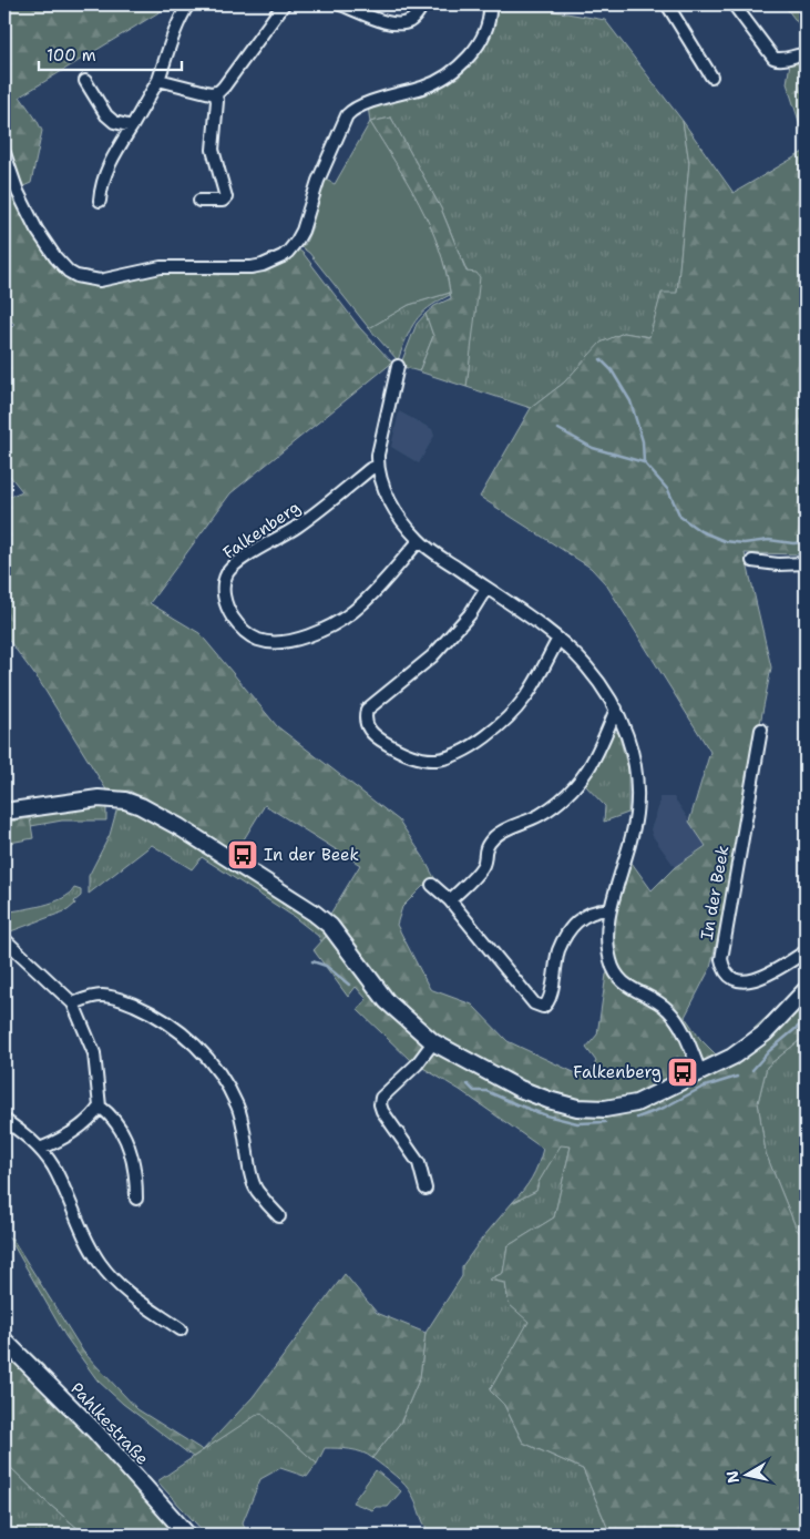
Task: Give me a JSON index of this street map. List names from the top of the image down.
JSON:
{
  "streets": {
    "street": ["Falkenberg", "In der Beek", "Pahlkestraße"]
  },
  "places": {
    "bus stop": ["In der Beek", "Falkenberg"]
  },
  "scale_bar": "100 m",
  "north": "left"
}
